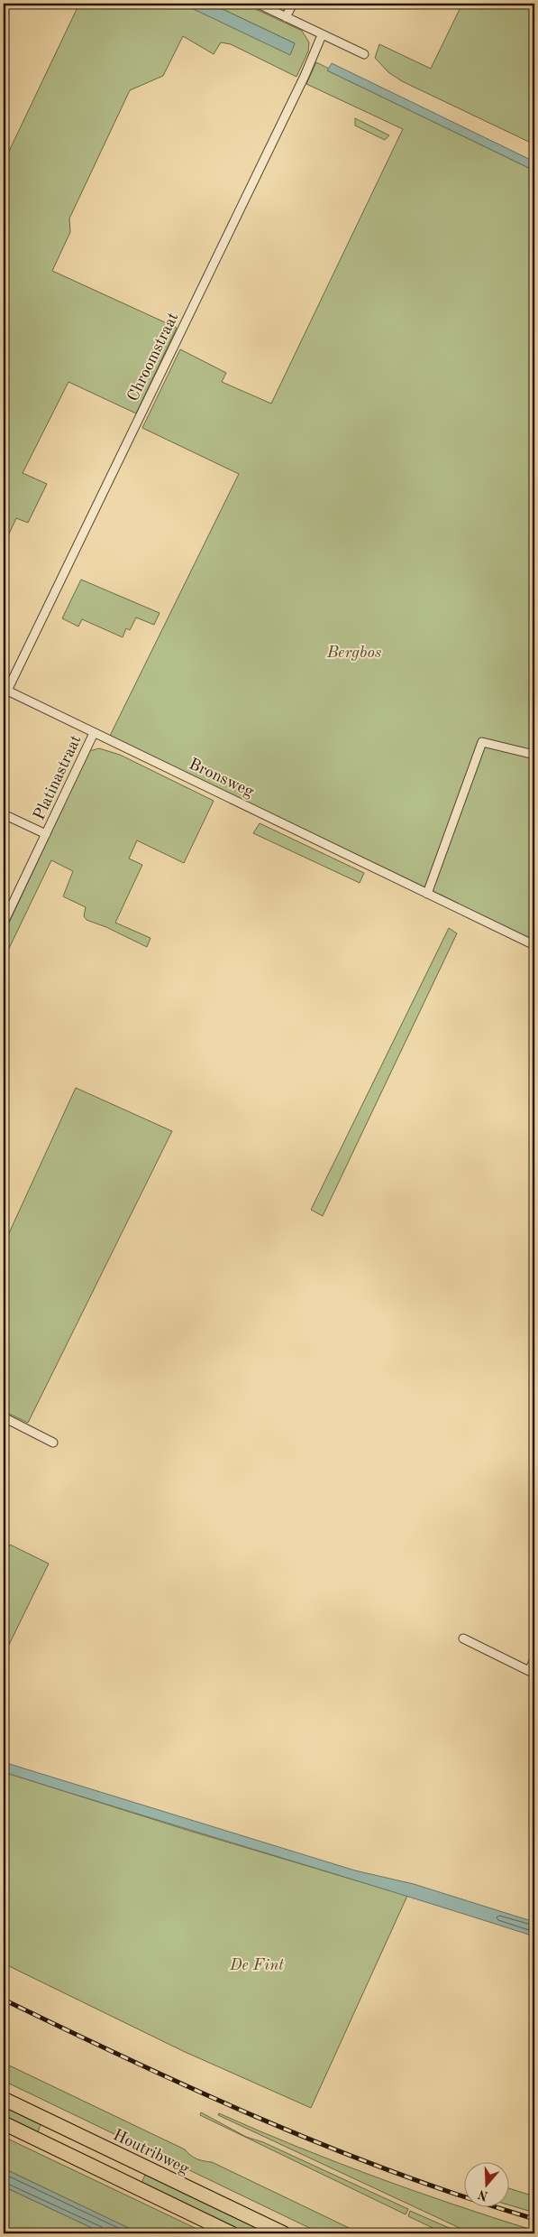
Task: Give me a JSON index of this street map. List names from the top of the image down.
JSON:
{
  "streets": {
    "main road": ["Houtribweg"],
    "street": ["Chroomstraat", "Platinastraat", "Bronsweg"]
  },
  "crossings": [
    ["Chroomstraat", "Bronsweg"],
    ["Platinastraat", "Bronsweg"]
  ],
  "parks": ["Bergbos", "De Fint"],
  "north": "bottom"
}
